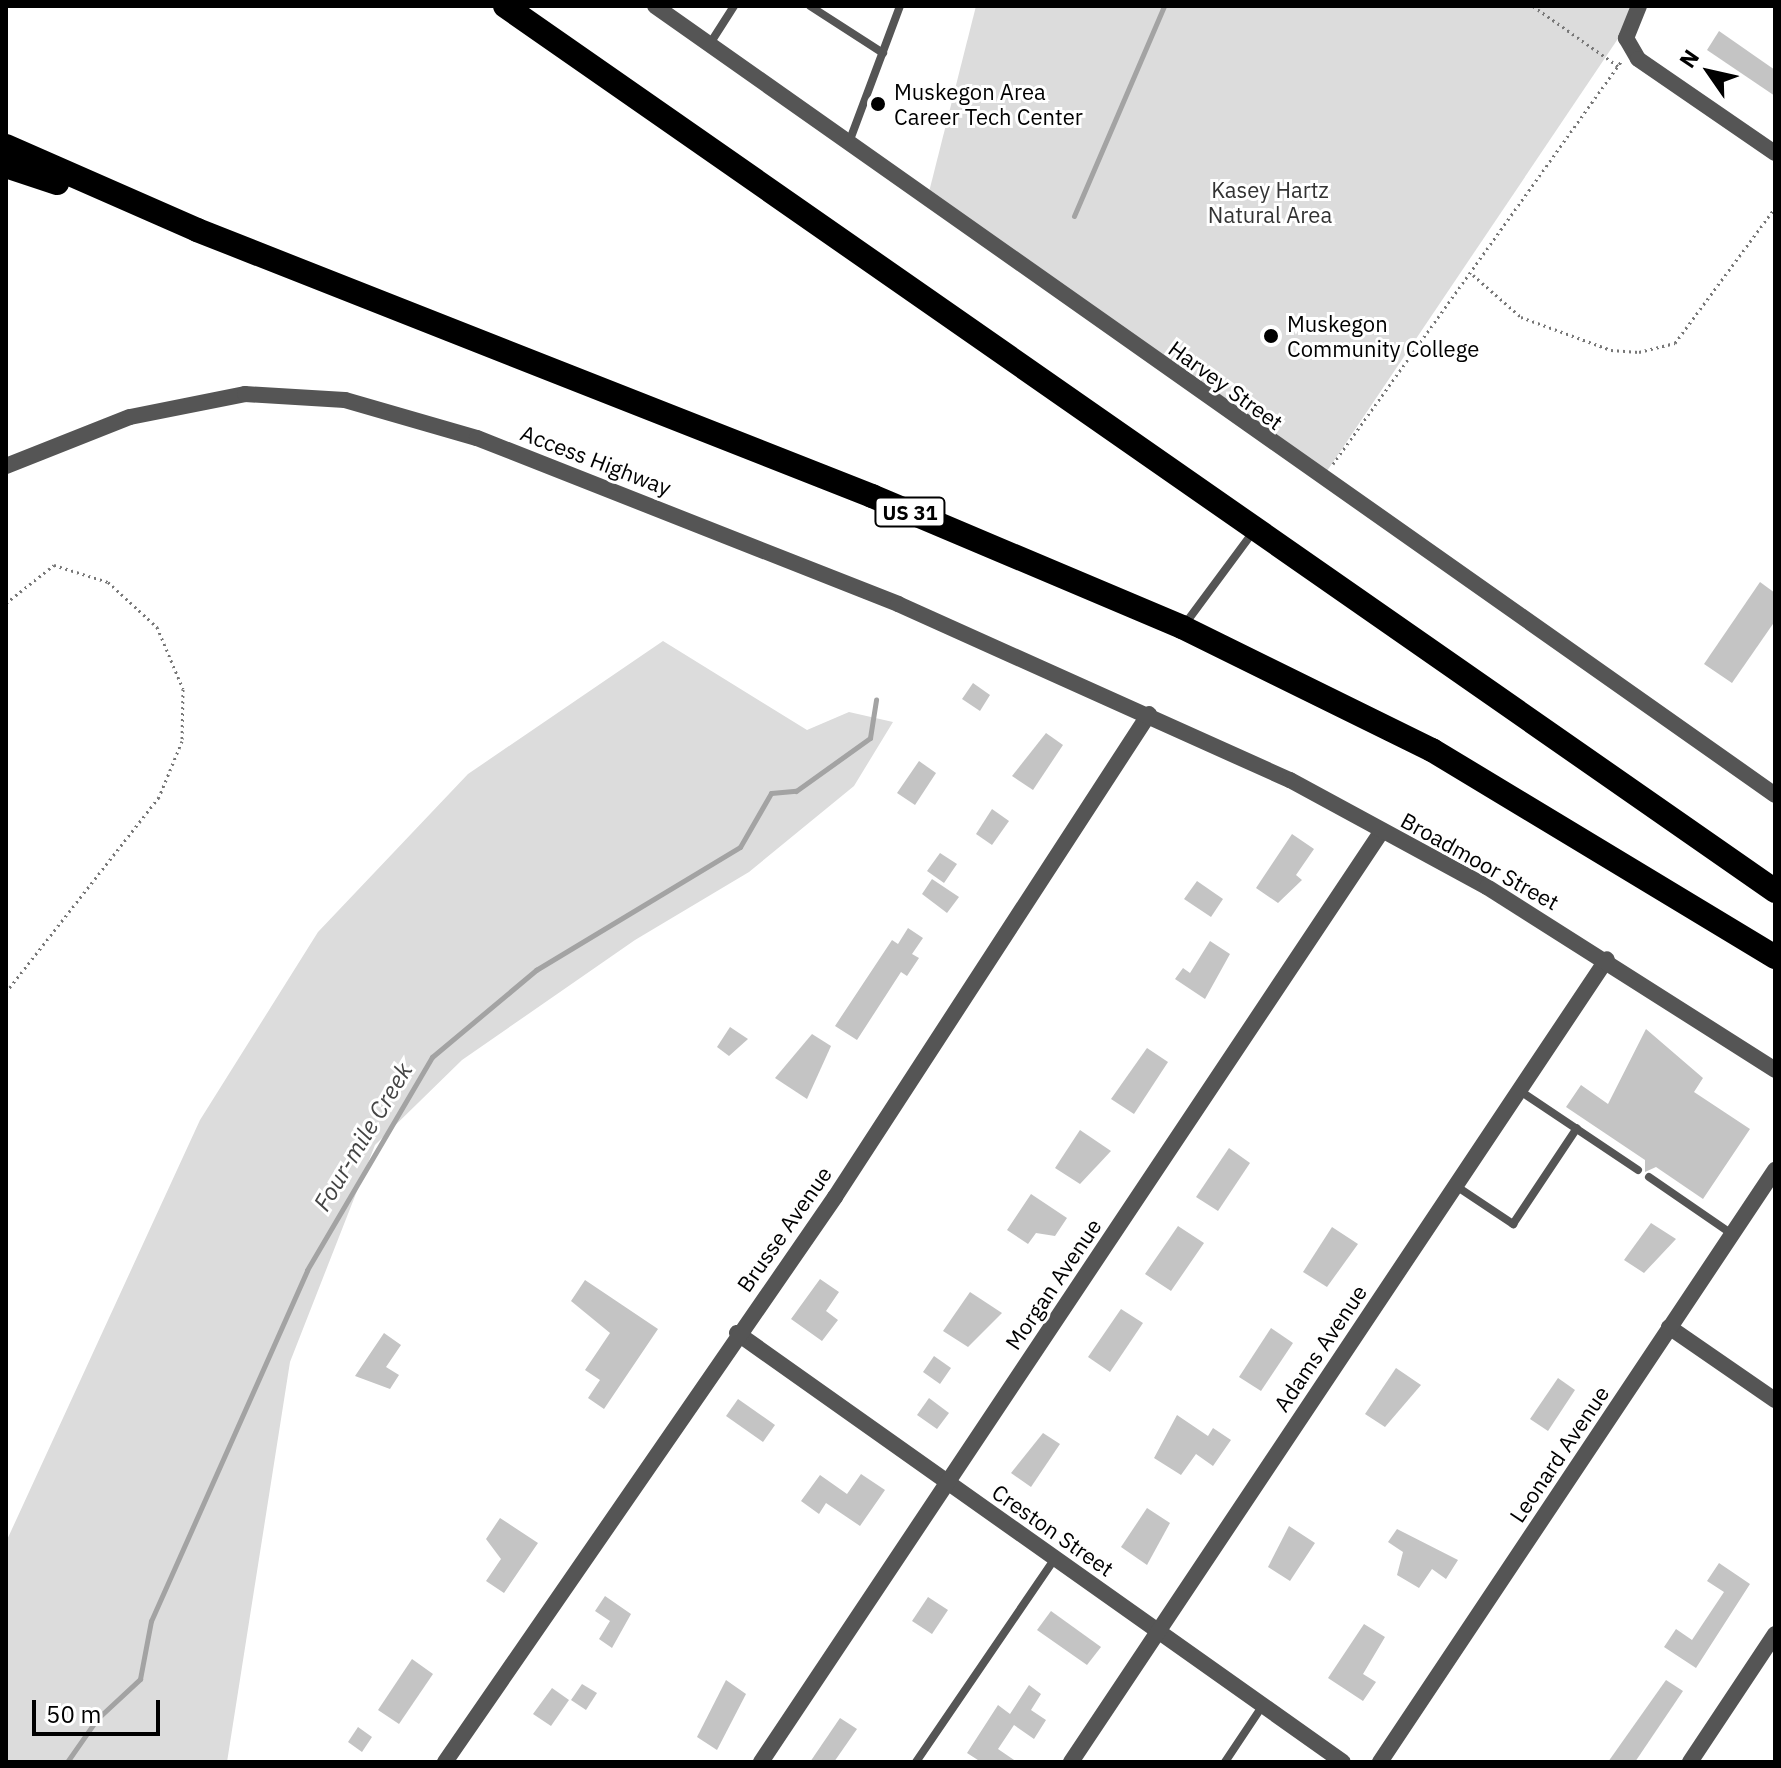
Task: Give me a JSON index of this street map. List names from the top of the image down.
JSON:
{
  "streets": {
    "highway": ["US 31"],
    "street": [
      "Harvey Street",
      "Access Highway",
      "Broadmoor Street",
      "Brusse Avenue",
      "Morgan Avenue",
      "Adams Avenue",
      "Leonard Avenue",
      "Creston Street"
    ]
  },
  "crossings": [
    ["Access Highway", "Broadmoor Street"],
    ["Access Highway", "Brusse Avenue"],
    ["Broadmoor Street", "Brusse Avenue"],
    ["Broadmoor Street", "Morgan Avenue"],
    ["Broadmoor Street", "Adams Avenue"],
    ["Brusse Avenue", "Creston Street"],
    ["Morgan Avenue", "Creston Street"],
    ["Adams Avenue", "Creston Street"]
  ],
  "water": ["Four-mile Creek"],
  "parks": ["Kasey Hartz Natural Area"],
  "places": ["Muskegon Area Career Tech Center", "Muskegon Community College"],
  "scale_bar": "50 m",
  "north": "top left"
}
